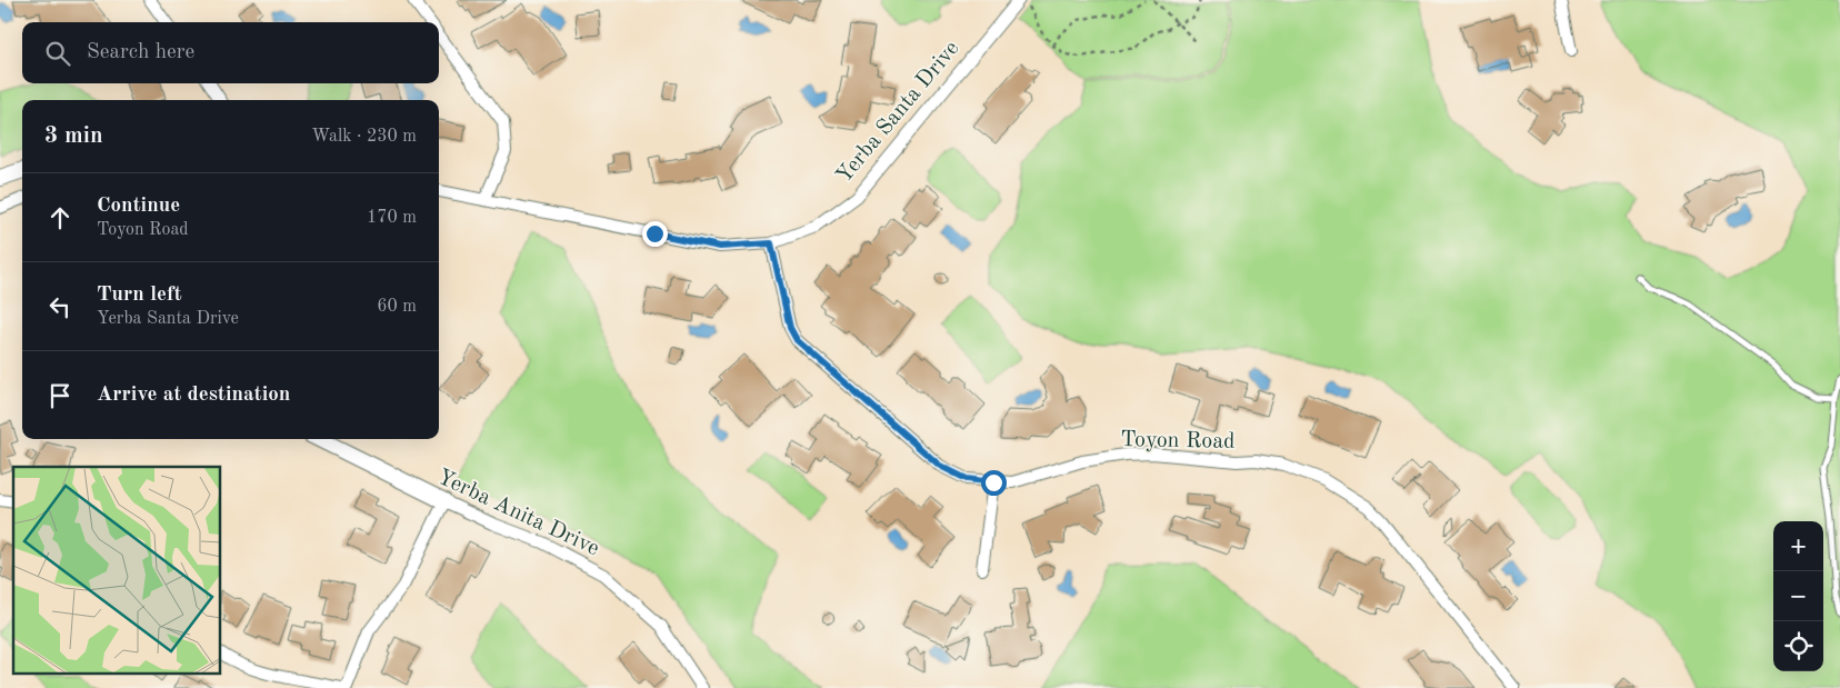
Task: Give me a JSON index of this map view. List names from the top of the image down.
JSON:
{
  "streets": {
    "street": ["Yerba Santa Drive", "Toyon Road", "Yerba Anita Drive"]
  },
  "crossings": [
    ["Yerba Santa Drive", "Toyon Road"]
  ],
  "page": {
    "search": "Search here",
    "heading": ["3 min", "Walk · 230 m"],
    "list": [
      ["Continue", "Toyon Road", "170 m"],
      ["Turn left", "Yerba Santa Drive", "60 m"],
      "Arrive at destination"
    ],
    "map_buttons": ["+", "−"]
  }
}
